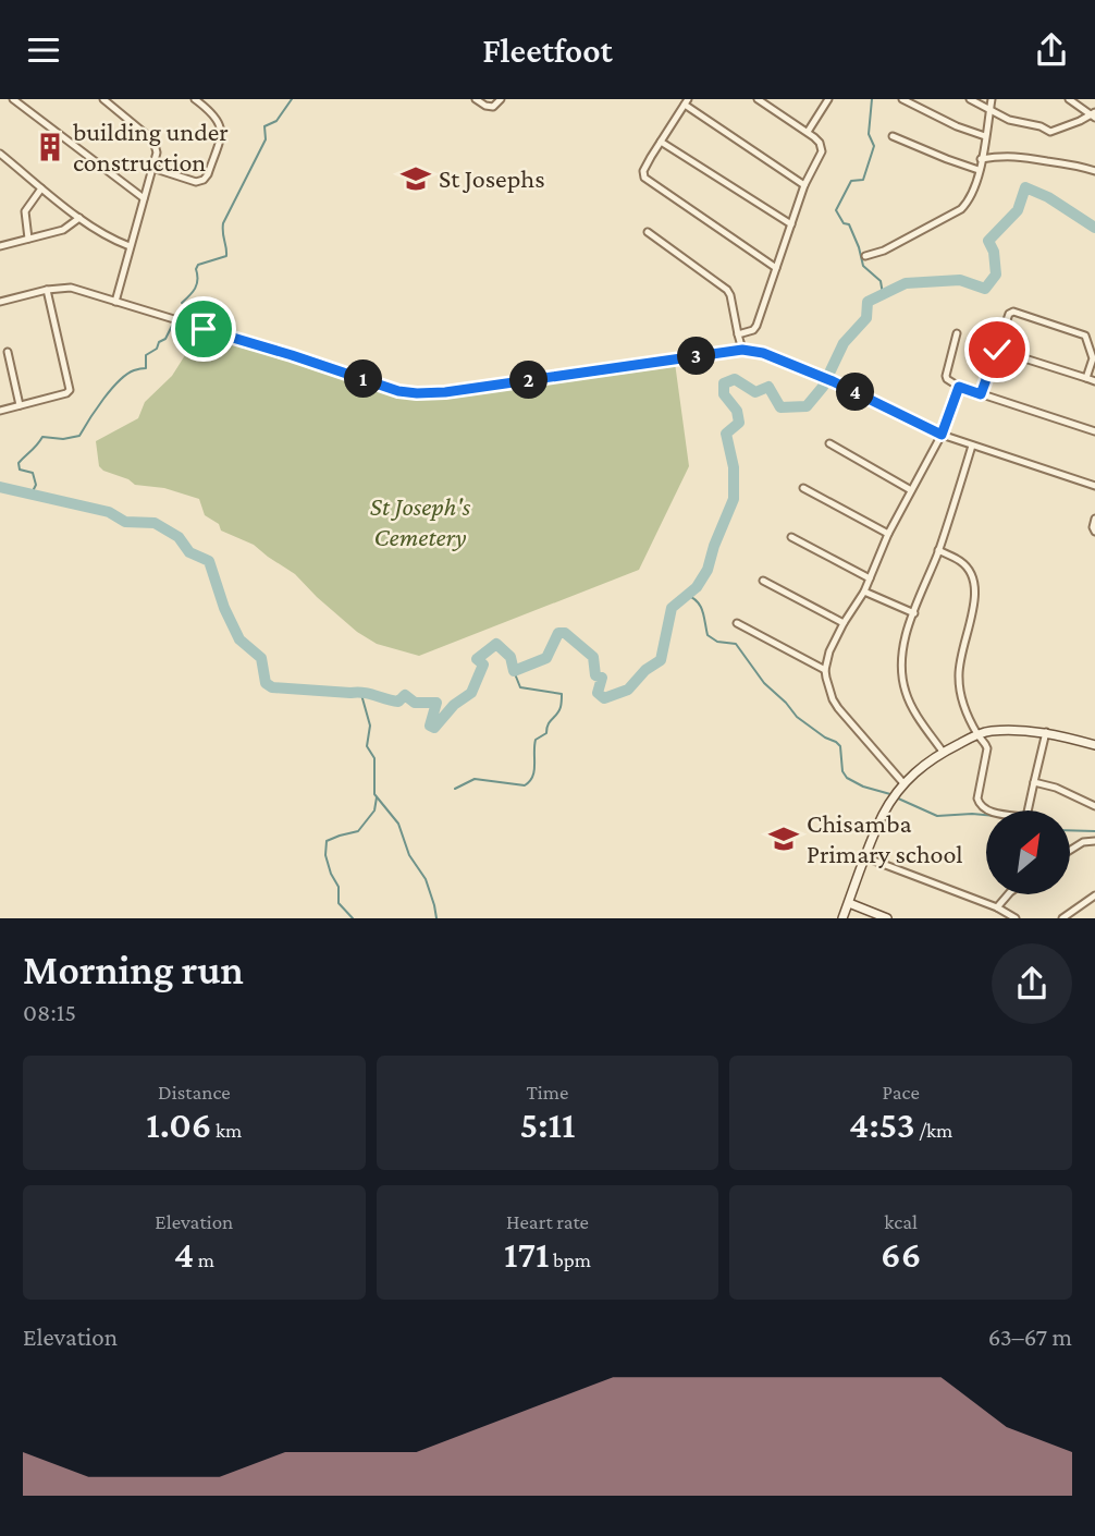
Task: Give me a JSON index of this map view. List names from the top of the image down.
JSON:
{
  "parks": ["St Joseph's Cemetery"],
  "places": {
    "building": ["building under construction"],
    "school or university": ["St Josephs", "Chisamba Primary school"]
  },
  "north": "top right",
  "page": {
    "header": "Fleetfoot",
    "pins": [
      "3",
      "1",
      "2",
      "4"
    ],
    "heading": ["Morning run", "08:15"],
    "stats": [
      ["Distance", "1.06 km"],
      ["Time", "5:11"],
      ["Pace", "4:53 /km"],
      ["Elevation", "4 m"],
      ["Heart rate", "171 bpm"],
      ["kcal", "66"]
    ],
    "chart": ["Elevation", "63–67 m"]
  }
}
